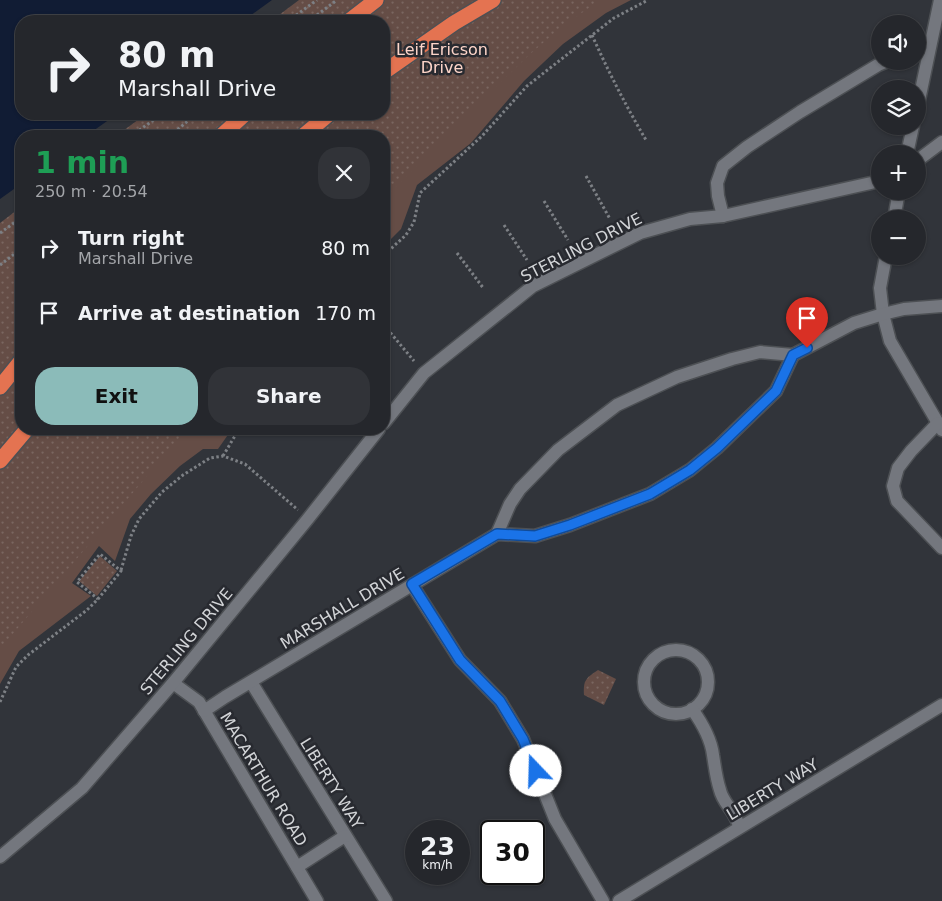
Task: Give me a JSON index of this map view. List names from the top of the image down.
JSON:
{
  "streets": {
    "street": [
      "STERLING DRIVE",
      "MARSHALL DRIVE",
      "MACARTHUR ROAD",
      "LIBERTY WAY"
    ]
  },
  "crossings": [
    ["STERLING DRIVE", "MACARTHUR ROAD"],
    ["MARSHALL DRIVE", "MACARTHUR ROAD"],
    ["MARSHALL DRIVE", "LIBERTY WAY"]
  ],
  "parks": ["Leif Ericson Drive"],
  "page": {
    "map_buttons": ["+", "−"],
    "turn": ["80 m", "Marshall Drive"],
    "heading": ["1 min", "250 m · 20:54"],
    "list": [
      {
        "name": "Turn right",
        "note": "Marshall Drive",
        "value": "80 m"
      },
      {
        "name": "Arrive at destination",
        "value": "170 m"
      }
    ],
    "buttons": ["Exit", "Share"],
    "speed": "23 km/h",
    "limit": "30"
  }
}
